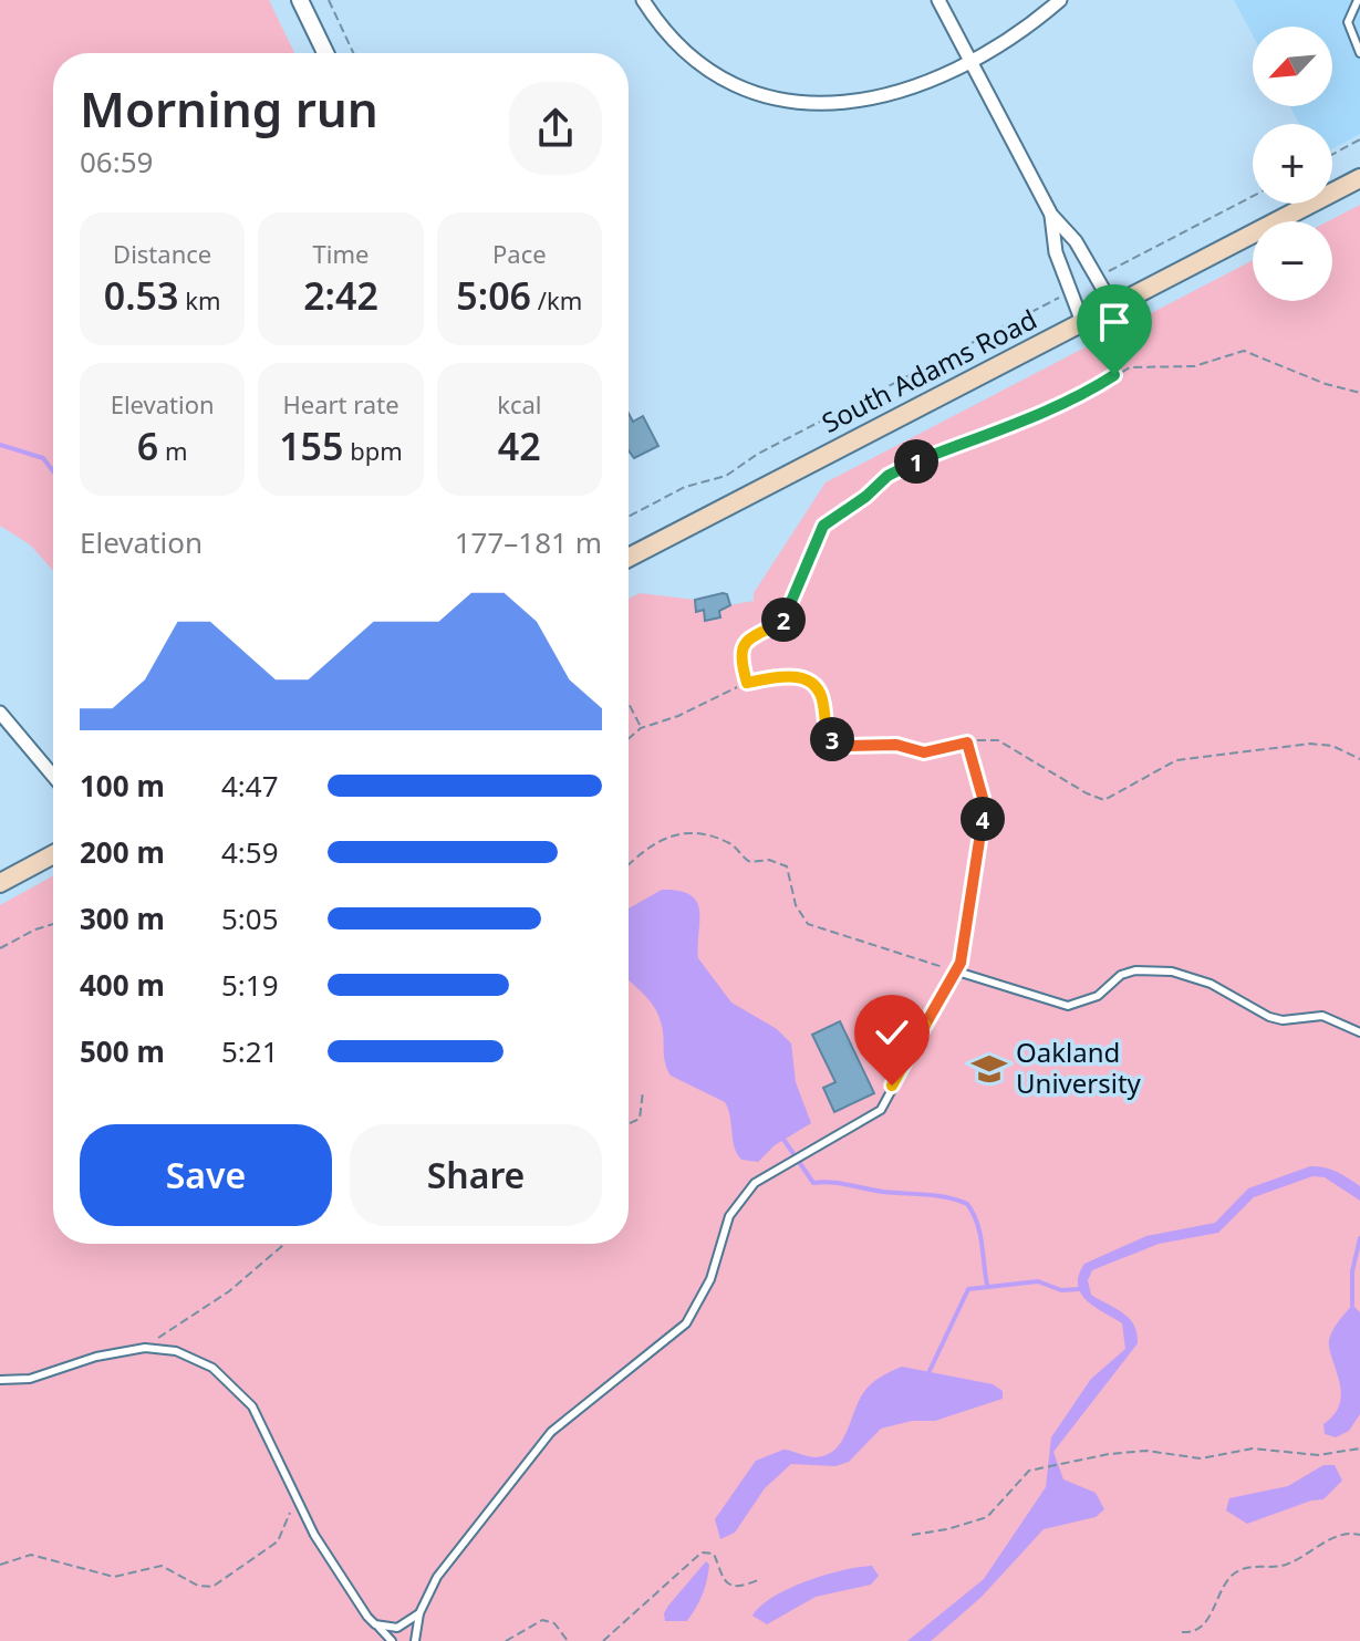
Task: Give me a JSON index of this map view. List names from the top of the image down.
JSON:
{
  "streets": {
    "main road": ["South Adams Road"]
  },
  "places": {
    "school or university": ["Oakland University"]
  },
  "north": "bottom left",
  "page": {
    "map_buttons": ["+", "−"],
    "heading": ["Morning run", "06:59"],
    "stats": [
      ["Distance", "0.53 km"],
      ["Time", "2:42"],
      ["Pace", "5:06 /km"],
      ["Elevation", "6 m"],
      ["Heart rate", "155 bpm"],
      ["kcal", "42"]
    ],
    "pins": [
      "1",
      "2",
      "3",
      "4"
    ],
    "chart": ["Elevation", "177–181 m"],
    "list": [
      {
        "name": "100 m",
        "note": "4:47"
      },
      {
        "name": "200 m",
        "note": "4:59"
      },
      {
        "name": "300 m",
        "note": "5:05"
      },
      {
        "name": "400 m",
        "note": "5:19"
      },
      {
        "name": "500 m",
        "note": "5:21"
      }
    ],
    "buttons": ["Save", "Share"]
  }
}
